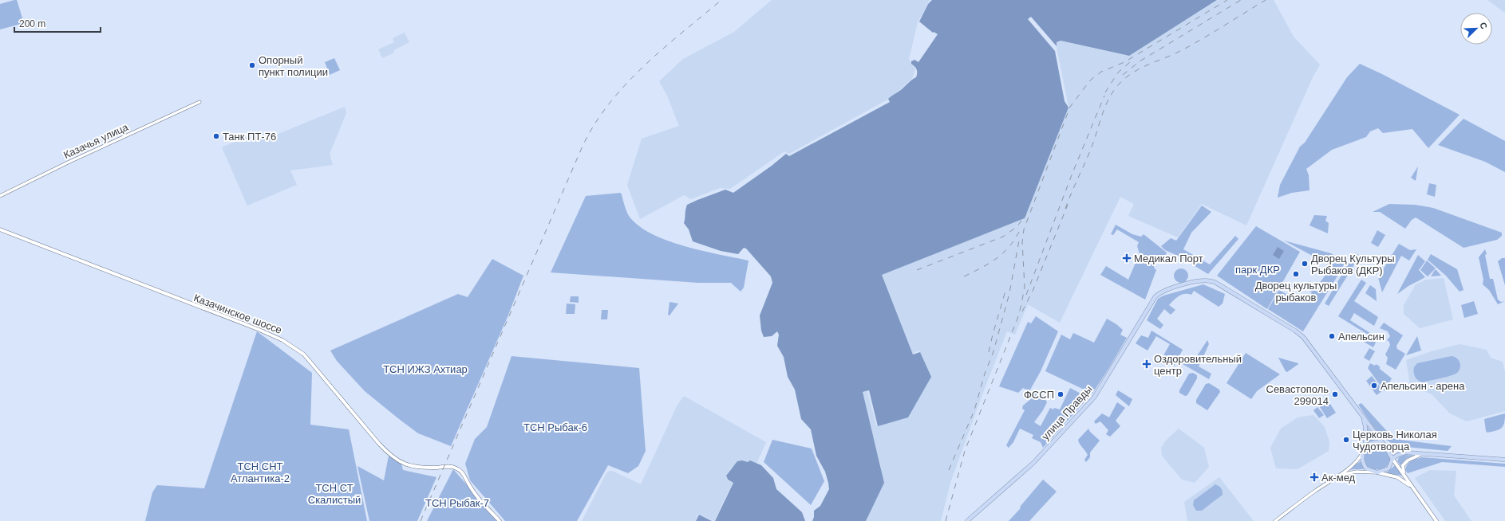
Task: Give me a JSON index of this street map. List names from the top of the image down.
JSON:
{
  "streets": {
    "main road": ["Казачинское шоссе", "улица Правды"],
    "street": ["Казачья улица"]
  },
  "parks": [
    "парк ДКР",
    "ТСН ИЖЗ Ахтиар",
    "ТСН Рыбак-6",
    "ТСН СНТ Атлантика-2",
    "ТСН СТ Скалистый",
    "ТСН Рыбак-7"
  ],
  "places": {
    "other": [
      "Опорный пункт полиции",
      "Танк ПТ-76",
      "Дворец Культуры Рыбаков (ДКР)",
      "Дворец культуры рыбаков",
      "Апельсин",
      "Апельсин - арена",
      "ФССП",
      "Севастополь 299014",
      "Церковь Николая Чудотворца"
    ],
    "health": ["Медикал Порт", "Оздоровительный центр", "Ак-мед"]
  },
  "scale_bar": "200 m",
  "north": "top right"
}
